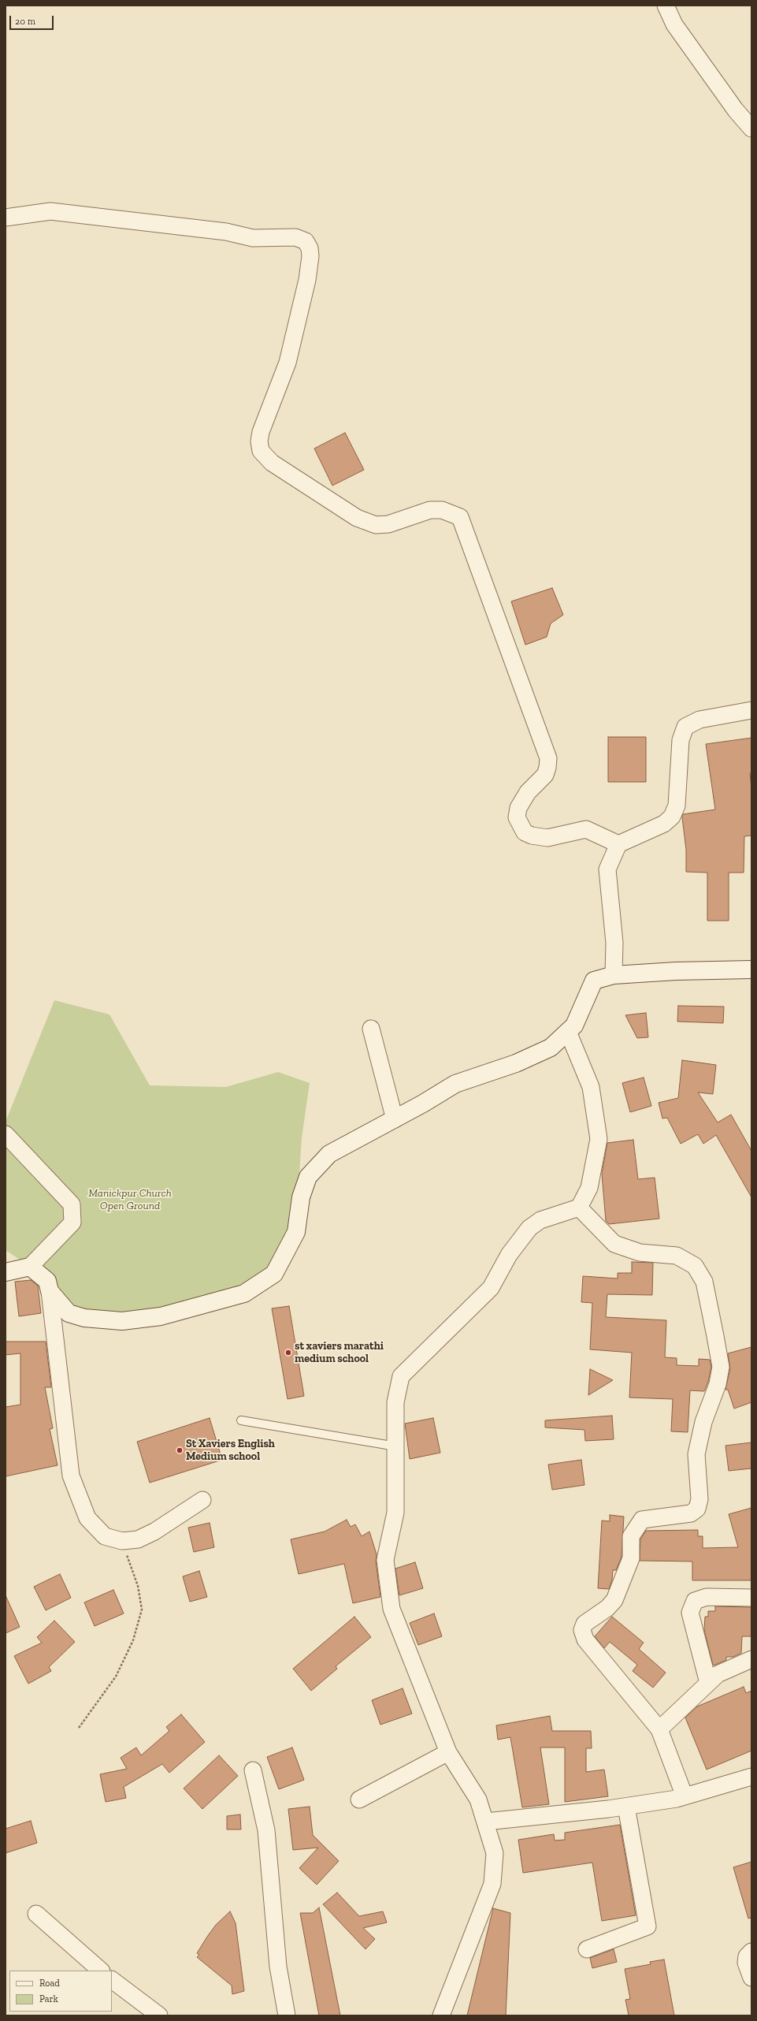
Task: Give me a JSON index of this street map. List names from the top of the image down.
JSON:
{
  "parks": ["Manickpur Church Open Ground"],
  "places": ["st xaviers marathi medium school", "St Xaviers English Medium school"],
  "legend": ["Road", "Park"],
  "scale_bar": "20 m"
}
